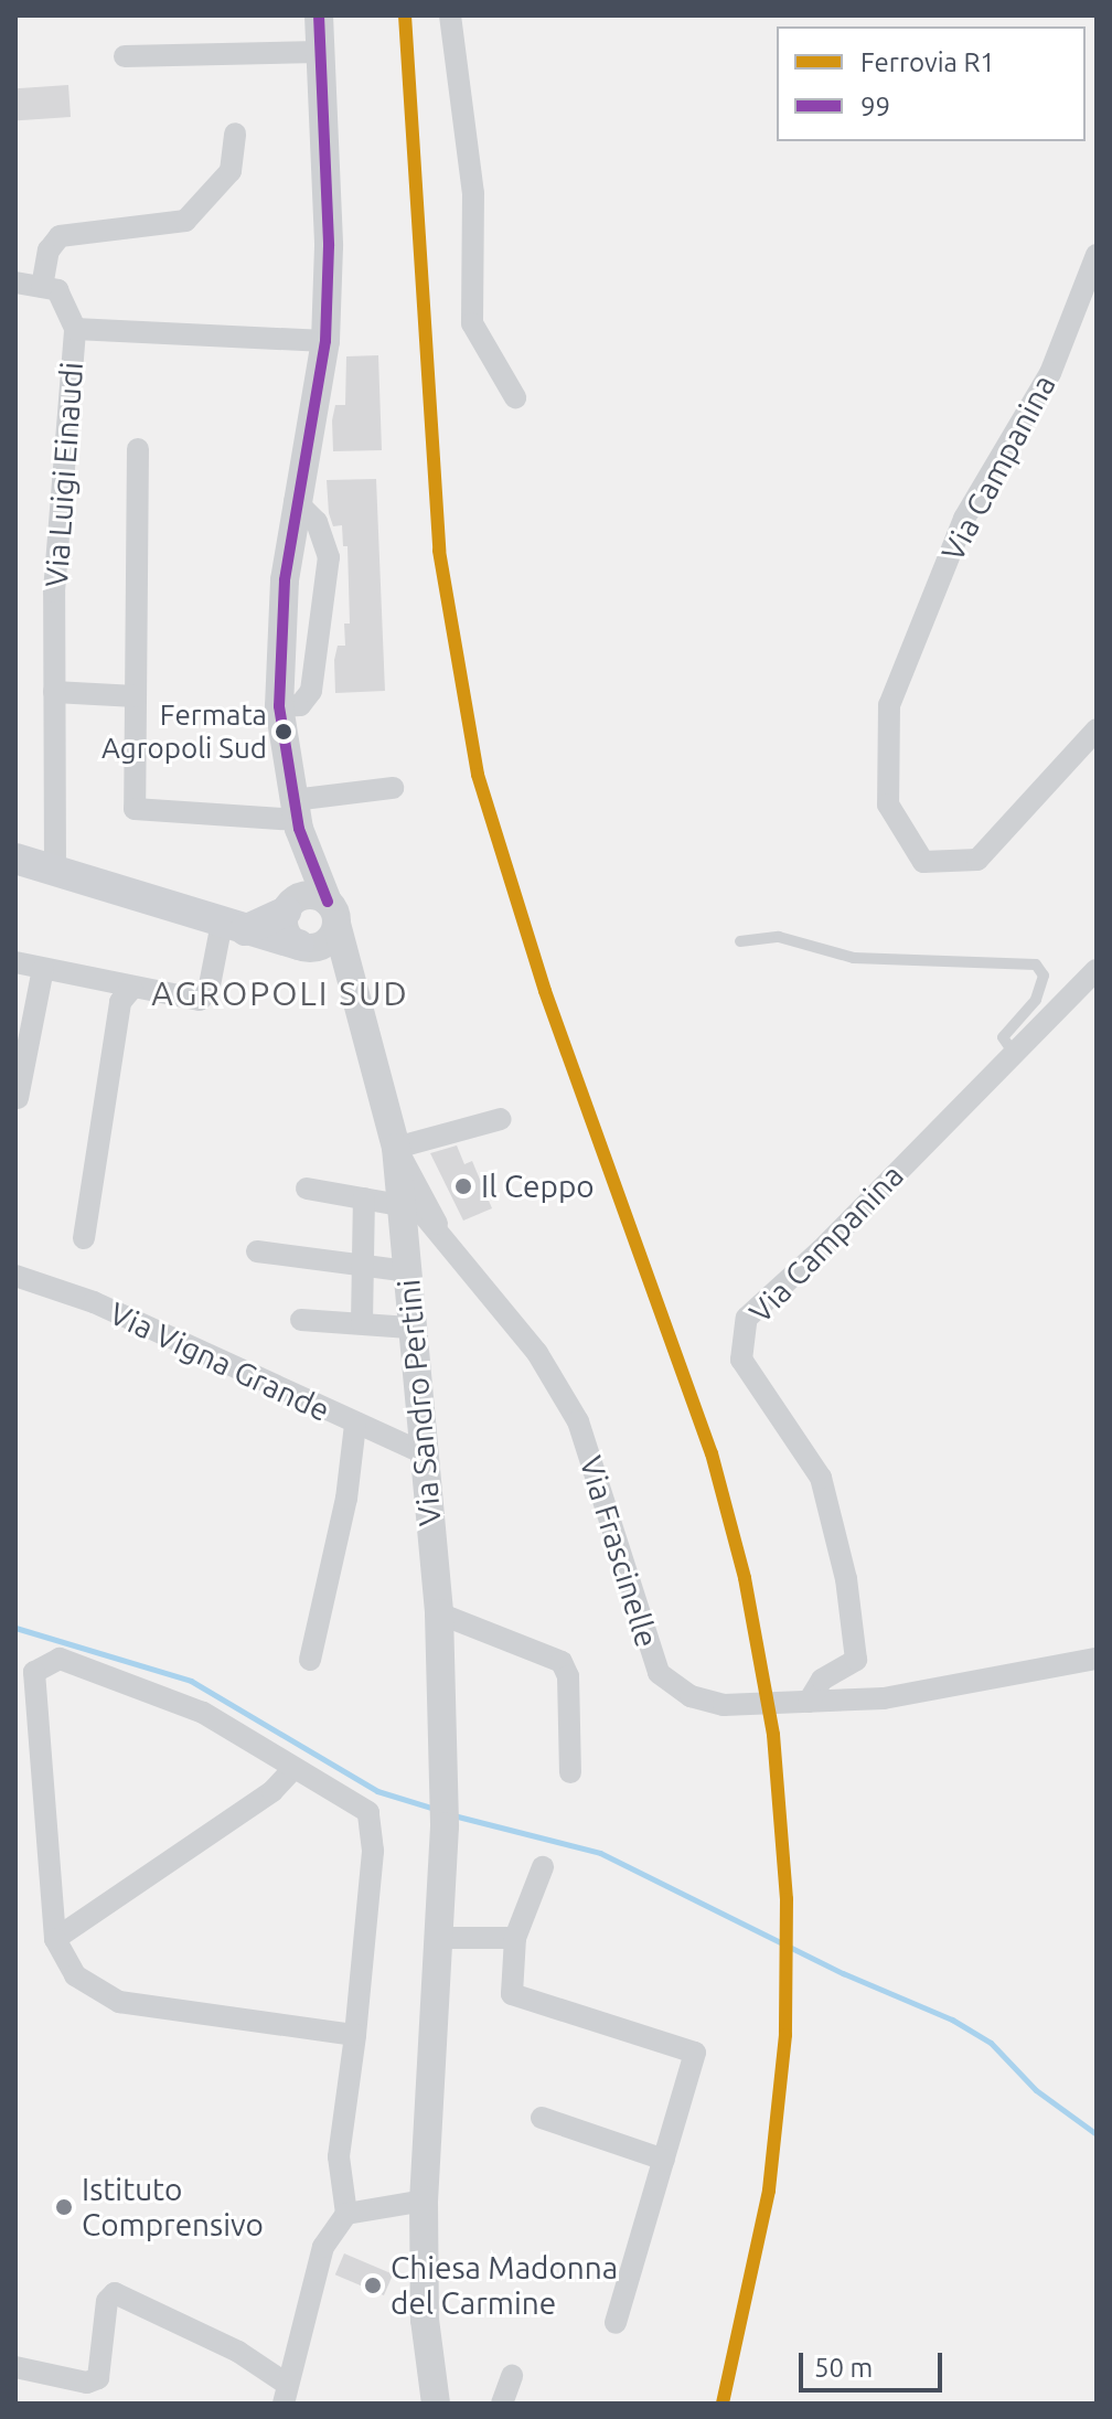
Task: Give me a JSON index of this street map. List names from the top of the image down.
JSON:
{
  "streets": {
    "street": [
      "Via Campanina",
      "Via Luigi Einaudi",
      "Via Vigna Grande",
      "Via Sandro Pertini",
      "Via Frascinelle"
    ]
  },
  "crossings": [
    ["Via Campanina", "Via Frascinelle"],
    ["Via Vigna Grande", "Via Sandro Pertini"],
    ["Via Sandro Pertini", "Via Frascinelle"]
  ],
  "districts": ["AGROPOLI SUD"],
  "places": [
    "Fermata Agropoli Sud",
    "Il Ceppo",
    "Istituto Comprensivo",
    "Chiesa Madonna del Carmine"
  ],
  "lines": ["rail line R1", "transit line 99"],
  "legend": ["Ferrovia R1", "99"],
  "scale_bar": "50 m"
}
